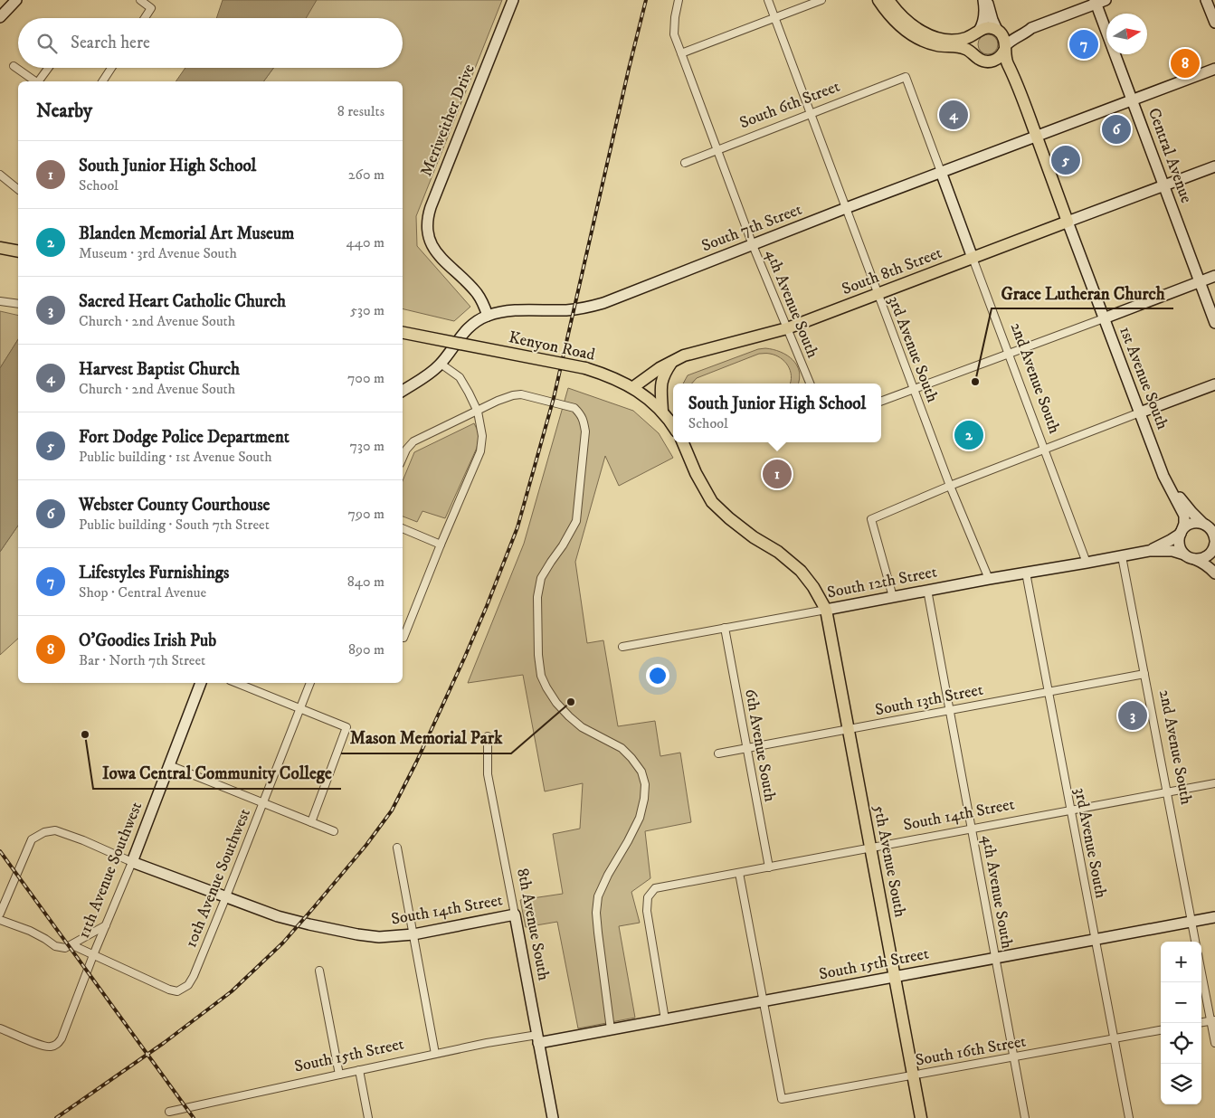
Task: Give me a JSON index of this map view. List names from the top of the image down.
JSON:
{
  "streets": {
    "main road": [
      "South 8th Street",
      "Kenyon Road",
      "1st Avenue South",
      "5th Avenue South"
    ],
    "street": [
      "South 6th Street",
      "Meriweither Drive",
      "Central Avenue",
      "South 7th Street",
      "4th Avenue South",
      "3rd Avenue South",
      "2nd Avenue South",
      "South 12th Street",
      "South 13th Street",
      "6th Avenue South",
      "South 14th Street",
      "11th Avenue Southwest",
      "10th Avenue Southwest",
      "8th Avenue South",
      "South 15th Street",
      "South 16th Street"
    ]
  },
  "crossings": [
    ["South 6th Street", "4th Avenue South"],
    ["South 6th Street", "3rd Avenue South"],
    ["South 6th Street", "2nd Avenue South"],
    ["Meriweither Drive", "South 7th Street"],
    ["Central Avenue", "South 7th Street"],
    ["Central Avenue", "South 8th Street"],
    ["South 7th Street", "4th Avenue South"],
    ["South 7th Street", "3rd Avenue South"],
    ["South 7th Street", "2nd Avenue South"],
    ["South 7th Street", "1st Avenue South"],
    ["South 8th Street", "4th Avenue South"],
    ["South 8th Street", "Kenyon Road"],
    ["South 8th Street", "3rd Avenue South"],
    ["South 8th Street", "2nd Avenue South"],
    ["South 8th Street", "1st Avenue South"],
    ["4th Avenue South", "South 12th Street"],
    ["4th Avenue South", "South 13th Street"],
    ["4th Avenue South", "South 14th Street"],
    ["4th Avenue South", "South 15th Street"],
    ["4th Avenue South", "South 16th Street"],
    ["3rd Avenue South", "South 12th Street"],
    ["3rd Avenue South", "South 13th Street"],
    ["3rd Avenue South", "South 14th Street"],
    ["3rd Avenue South", "South 15th Street"],
    ["3rd Avenue South", "South 16th Street"],
    ["2nd Avenue South", "South 12th Street"],
    ["2nd Avenue South", "South 13th Street"],
    ["2nd Avenue South", "South 14th Street"],
    ["2nd Avenue South", "South 15th Street"],
    ["1st Avenue South", "South 12th Street"],
    ["South 12th Street", "6th Avenue South"],
    ["South 12th Street", "5th Avenue South"],
    ["South 13th Street", "6th Avenue South"],
    ["South 13th Street", "5th Avenue South"],
    ["6th Avenue South", "South 14th Street"],
    ["South 14th Street", "5th Avenue South"],
    ["South 14th Street", "11th Avenue Southwest"],
    ["South 14th Street", "10th Avenue Southwest"],
    ["South 14th Street", "8th Avenue South"],
    ["South 14th Street", "South 15th Street"],
    ["5th Avenue South", "South 15th Street"],
    ["5th Avenue South", "South 16th Street"],
    ["11th Avenue Southwest", "10th Avenue Southwest"],
    ["8th Avenue South", "South 15th Street"],
    ["South 15th Street", "South 16th Street"]
  ],
  "places": ["Grace Lutheran Church", "Mason Memorial Park", "Iowa Central Community College"],
  "north": "right",
  "page": {
    "search": "Search here",
    "pins": [
      "7",
      "8",
      "4",
      "6",
      "5",
      "2",
      "1",
      "3"
    ],
    "heading": ["Nearby", "8 results"],
    "list": [
      {
        "mark": "1",
        "name": "South Junior High School",
        "note": "School",
        "value": "260 m"
      },
      {
        "mark": "2",
        "name": "Blanden Memorial Art Museum",
        "note": "Museum · 3rd Avenue South",
        "value": "440 m"
      },
      {
        "mark": "3",
        "name": "Sacred Heart Catholic Church",
        "note": "Church · 2nd Avenue South",
        "value": "530 m"
      },
      {
        "mark": "4",
        "name": "Harvest Baptist Church",
        "note": "Church · 2nd Avenue South",
        "value": "700 m"
      },
      {
        "mark": "5",
        "name": "Fort Dodge Police Department",
        "note": "Public building · 1st Avenue South",
        "value": "730 m"
      },
      {
        "mark": "6",
        "name": "Webster County Courthouse",
        "note": "Public building · South 7th Street",
        "value": "790 m"
      },
      {
        "mark": "7",
        "name": "Lifestyles Furnishings",
        "note": "Shop · Central Avenue",
        "value": "840 m"
      },
      {
        "mark": "8",
        "name": "O'Goodies Irish Pub",
        "note": "Bar · North 7th Street",
        "value": "890 m"
      }
    ],
    "popup": ["South Junior High School", "School"],
    "map_buttons": ["+", "−"]
  }
}
